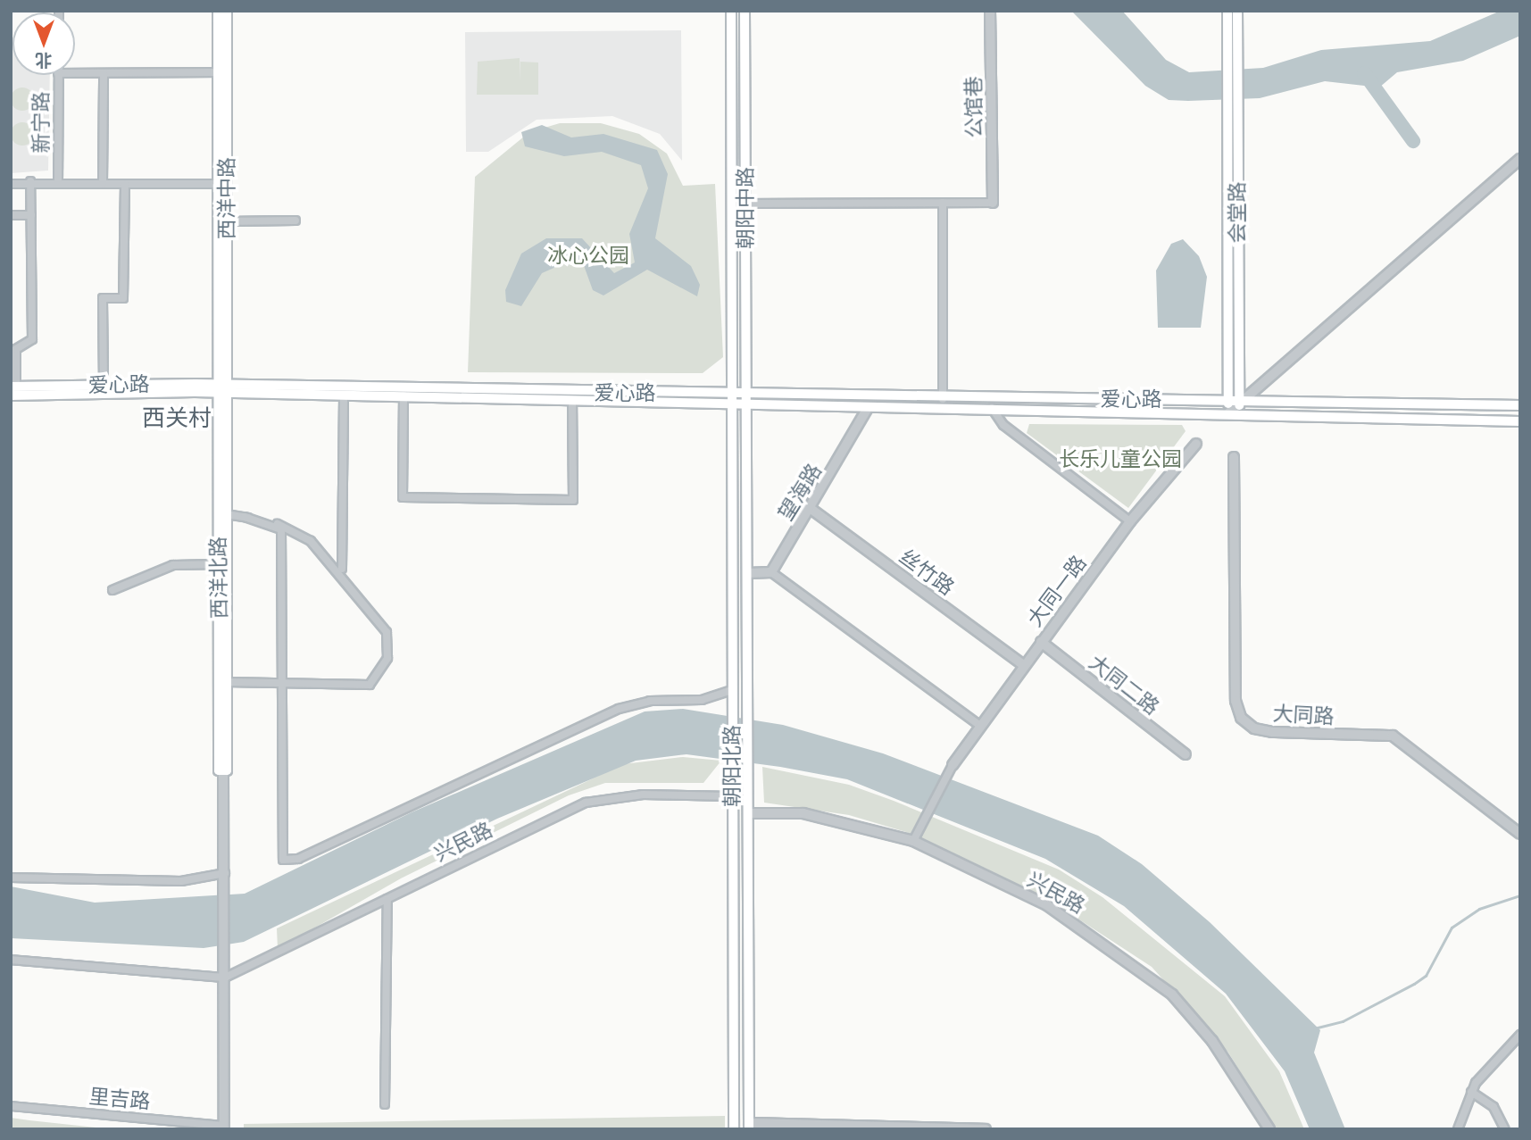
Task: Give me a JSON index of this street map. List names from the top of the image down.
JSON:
{
  "streets": {
    "main road": [
      "西洋中路",
      "朝阳中路",
      "会堂路",
      "爱心路",
      "西洋北路",
      "朝阳北路"
    ],
    "street": [
      "公馆巷",
      "新宁路",
      "望海路",
      "丝竹路",
      "大同一路",
      "大同二路",
      "大同路",
      "兴民路",
      "里吉路"
    ]
  },
  "crossings": [
    ["西洋中路", "爱心路"],
    ["西洋中路", "西洋北路"],
    ["朝阳中路", "爱心路"],
    ["朝阳中路", "朝阳北路"],
    ["会堂路", "爱心路"],
    ["爱心路", "望海路"],
    ["爱心路", "西洋北路"],
    ["爱心路", "朝阳北路"],
    ["望海路", "丝竹路"],
    ["丝竹路", "大同一路"],
    ["西洋北路", "兴民路"],
    ["大同一路", "大同二路"],
    ["朝阳北路", "兴民路"]
  ],
  "districts": ["西关村"],
  "parks": ["冰心公园", "长乐儿童公园"],
  "north": "bottom"
}
